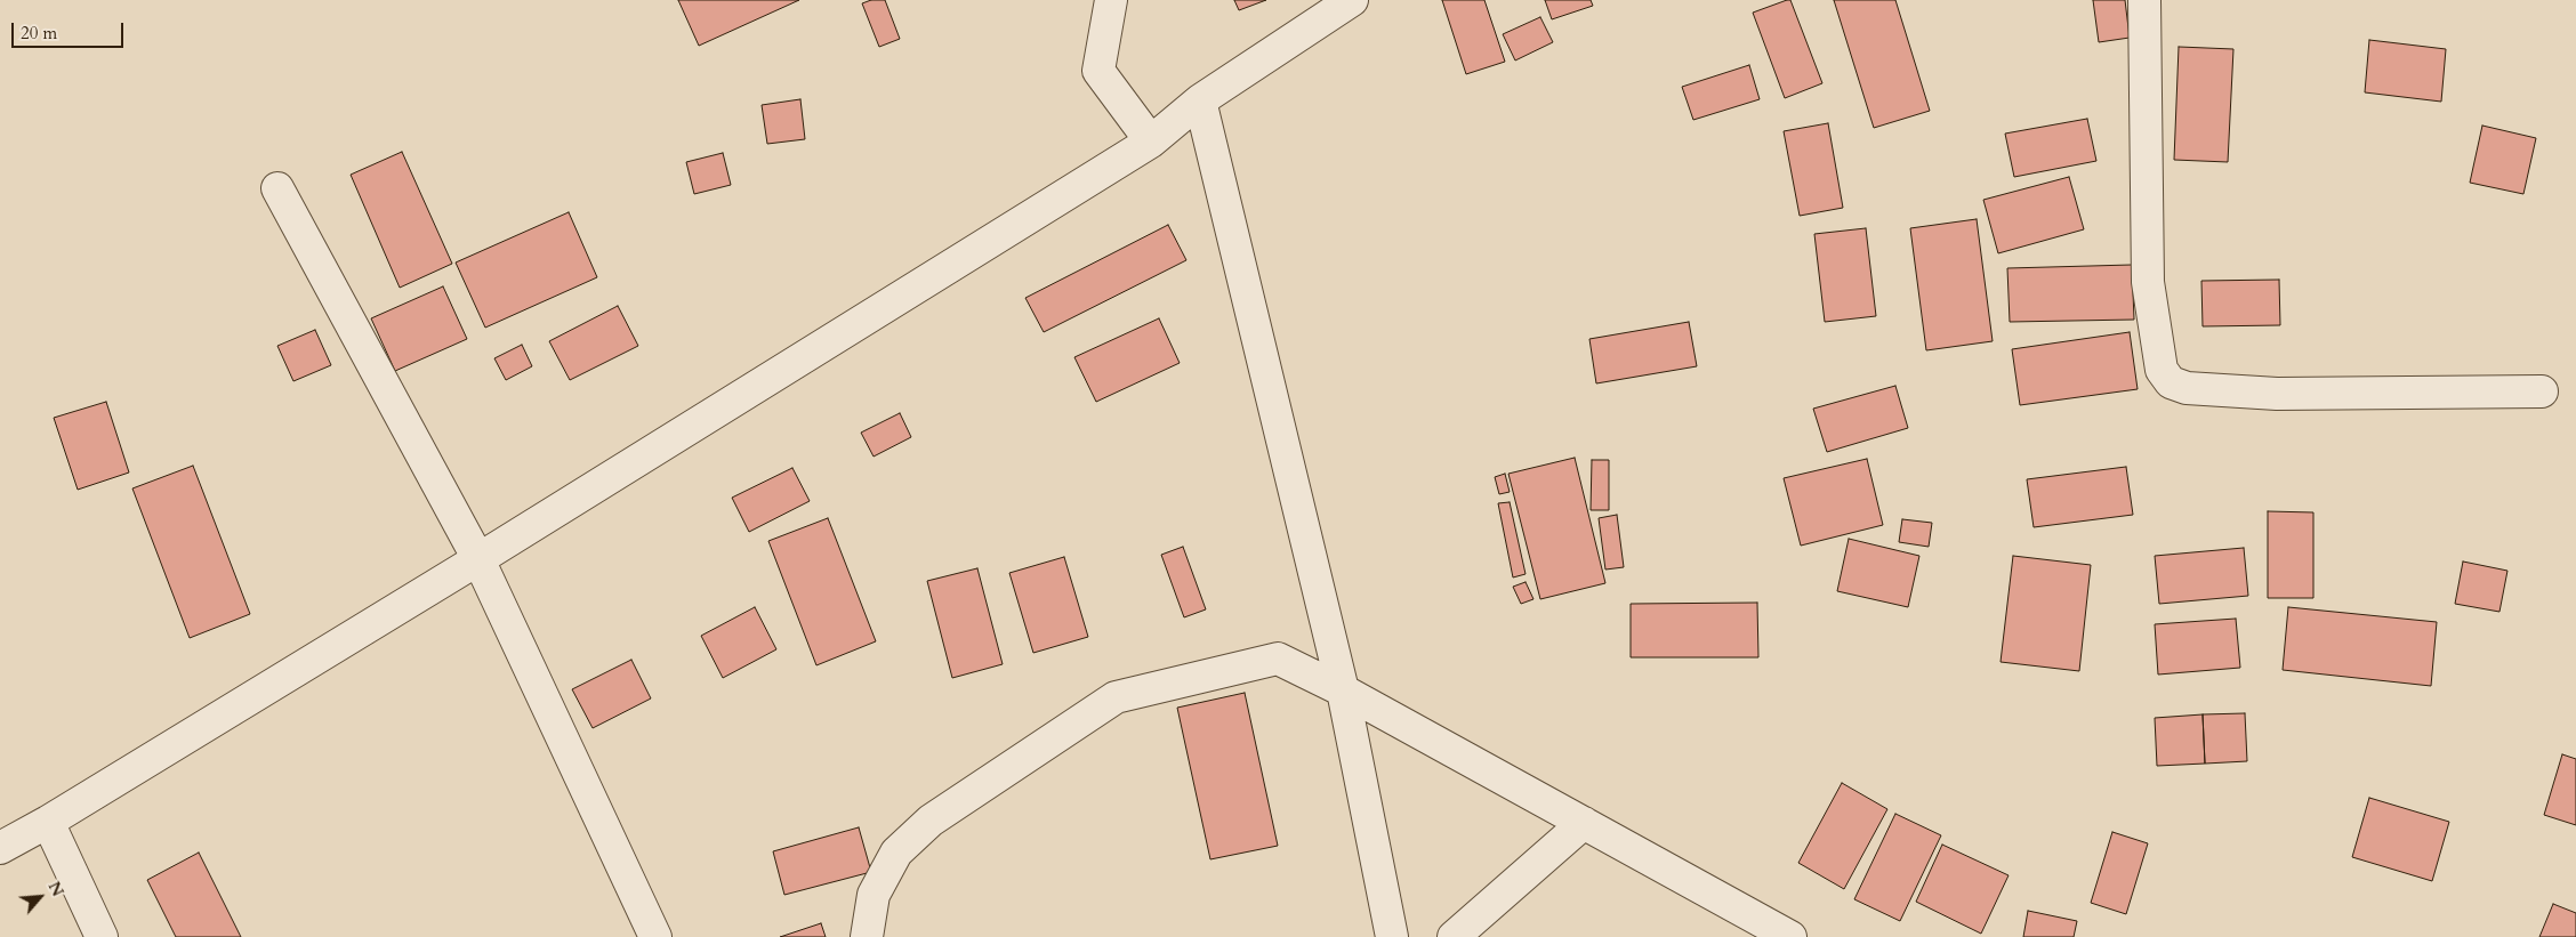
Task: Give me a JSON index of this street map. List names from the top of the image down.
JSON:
{
  "scale_bar": "20 m",
  "north": "top right"
}
